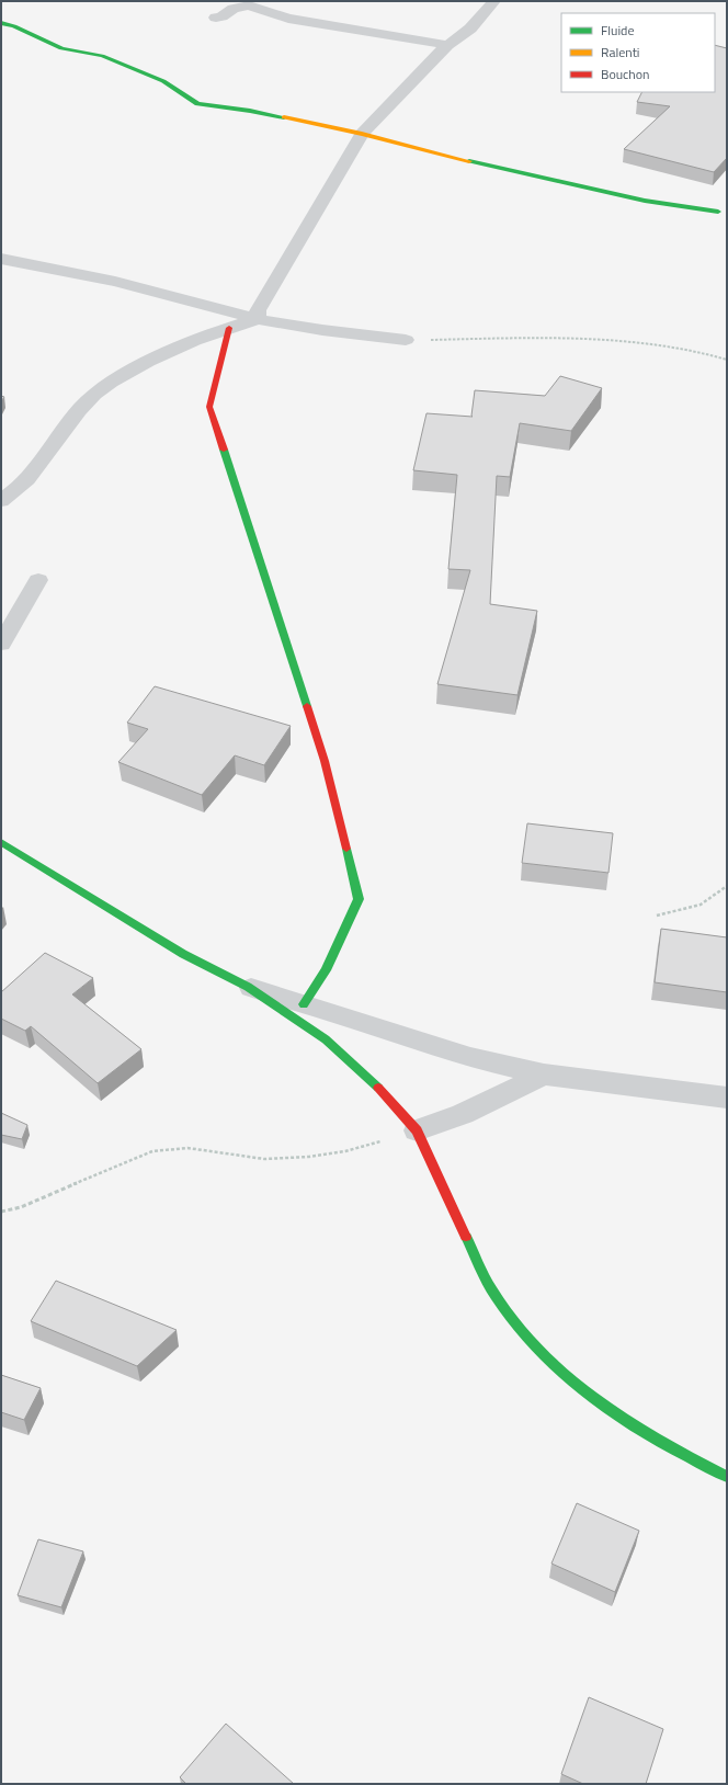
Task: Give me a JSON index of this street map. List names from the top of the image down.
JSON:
{
  "legend": ["Fluide", "Ralenti", "Bouchon"]
}
